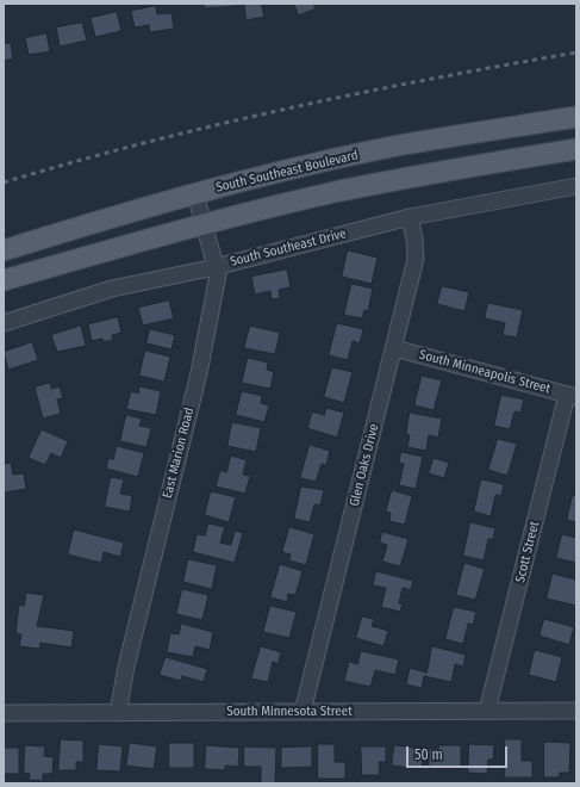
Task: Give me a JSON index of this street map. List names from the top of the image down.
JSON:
{
  "streets": {
    "main road": ["South Southeast Boulevard"],
    "street": [
      "South Southeast Drive",
      "South Minneapolis Street",
      "East Marion Road",
      "Glen Oaks Drive",
      "Scott Street",
      "South Minnesota Street"
    ]
  },
  "crossings": [
    ["South Southeast Boulevard", "East Marion Road"],
    ["South Southeast Drive", "East Marion Road"],
    ["South Southeast Drive", "Glen Oaks Drive"],
    ["South Minneapolis Street", "Glen Oaks Drive"],
    ["South Minneapolis Street", "Scott Street"],
    ["East Marion Road", "South Minnesota Street"],
    ["Glen Oaks Drive", "South Minnesota Street"],
    ["Scott Street", "South Minnesota Street"]
  ],
  "scale_bar": "50 m"
}
